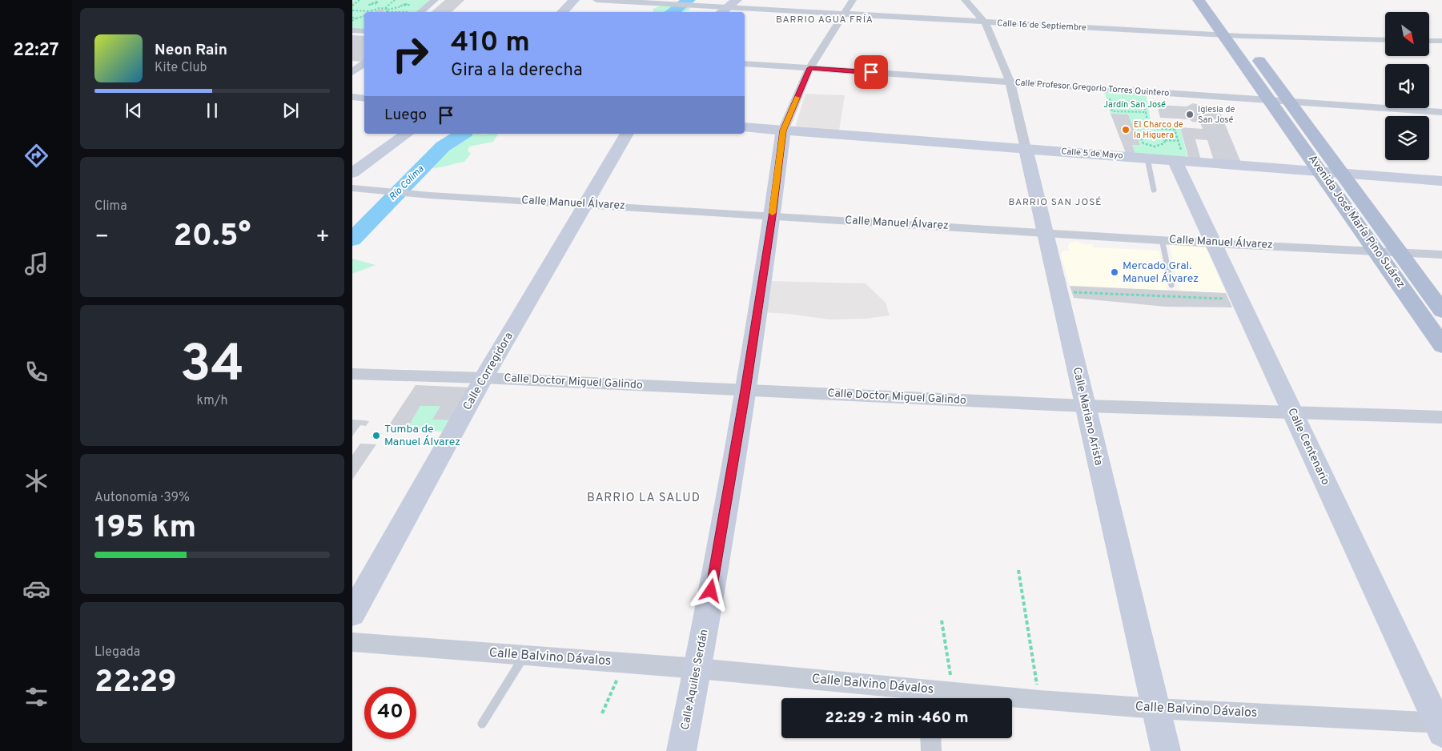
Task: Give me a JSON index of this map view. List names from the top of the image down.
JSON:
{
  "streets": {
    "main road": ["Avenida José María Pino Suárez"],
    "street": [
      "Calle 16 de Septiembre",
      "Calle Profesor Gregorio Torres Quintero",
      "Calle 5 de Mayo",
      "Calle Manuel Álvarez",
      "Calle Corregidora",
      "Calle Doctor Miguel Galindo",
      "Calle Mariano Arista",
      "Calle Centenario",
      "Calle Balvino Dávalos",
      "Calle Aquiles Serdán"
    ]
  },
  "crossings": [
    ["Calle 16 de Septiembre", "Avenida José María Pino Suárez"],
    ["Calle Profesor Gregorio Torres Quintero", "Avenida José María Pino Suárez"],
    ["Calle Profesor Gregorio Torres Quintero", "Calle Mariano Arista"],
    ["Calle Profesor Gregorio Torres Quintero", "Calle Aquiles Serdán"],
    ["Calle 5 de Mayo", "Avenida José María Pino Suárez"],
    ["Calle 5 de Mayo", "Calle Mariano Arista"],
    ["Calle 5 de Mayo", "Calle Centenario"],
    ["Calle 5 de Mayo", "Calle Aquiles Serdán"],
    ["Calle Manuel Álvarez", "Avenida José María Pino Suárez"],
    ["Calle Manuel Álvarez", "Calle Corregidora"],
    ["Calle Manuel Álvarez", "Calle Mariano Arista"],
    ["Calle Manuel Álvarez", "Calle Centenario"],
    ["Calle Manuel Álvarez", "Calle Aquiles Serdán"],
    ["Calle Corregidora", "Calle Doctor Miguel Galindo"],
    ["Calle Doctor Miguel Galindo", "Calle Mariano Arista"],
    ["Calle Doctor Miguel Galindo", "Calle Centenario"],
    ["Calle Doctor Miguel Galindo", "Calle Aquiles Serdán"],
    ["Calle Mariano Arista", "Calle Balvino Dávalos"],
    ["Calle Centenario", "Calle Balvino Dávalos"],
    ["Calle Balvino Dávalos", "Calle Aquiles Serdán"]
  ],
  "districts": ["BARRIO AGUA FRÍA", "BARRIO SAN JOSÉ", "BARRIO LA SALUD"],
  "water": ["Río Colima"],
  "parks": ["Jardín San José"],
  "places": [
    "Iglesia de San José",
    "El Charco de la Higuera",
    "Mercado Gral. Manuel Álvarez",
    "Tumba de Manuel Álvarez"
  ],
  "north": "bottom right",
  "page": {
    "tabs": "22:27",
    "turn": ["410 m", "Gira a la derecha"],
    "song": ["Neon Rain", "Kite Club"],
    "then": "Luego",
    "tile": [
      "Clima",
      ["34", "km/h"],
      ["Autonomía · 39%", "195 km"],
      ["Llegada", "22:29"]
    ],
    "heat": ["−", "20.5°", "+"],
    "limit": "40",
    "trip": "22:29 · 2 min · 460 m"
  }
}
